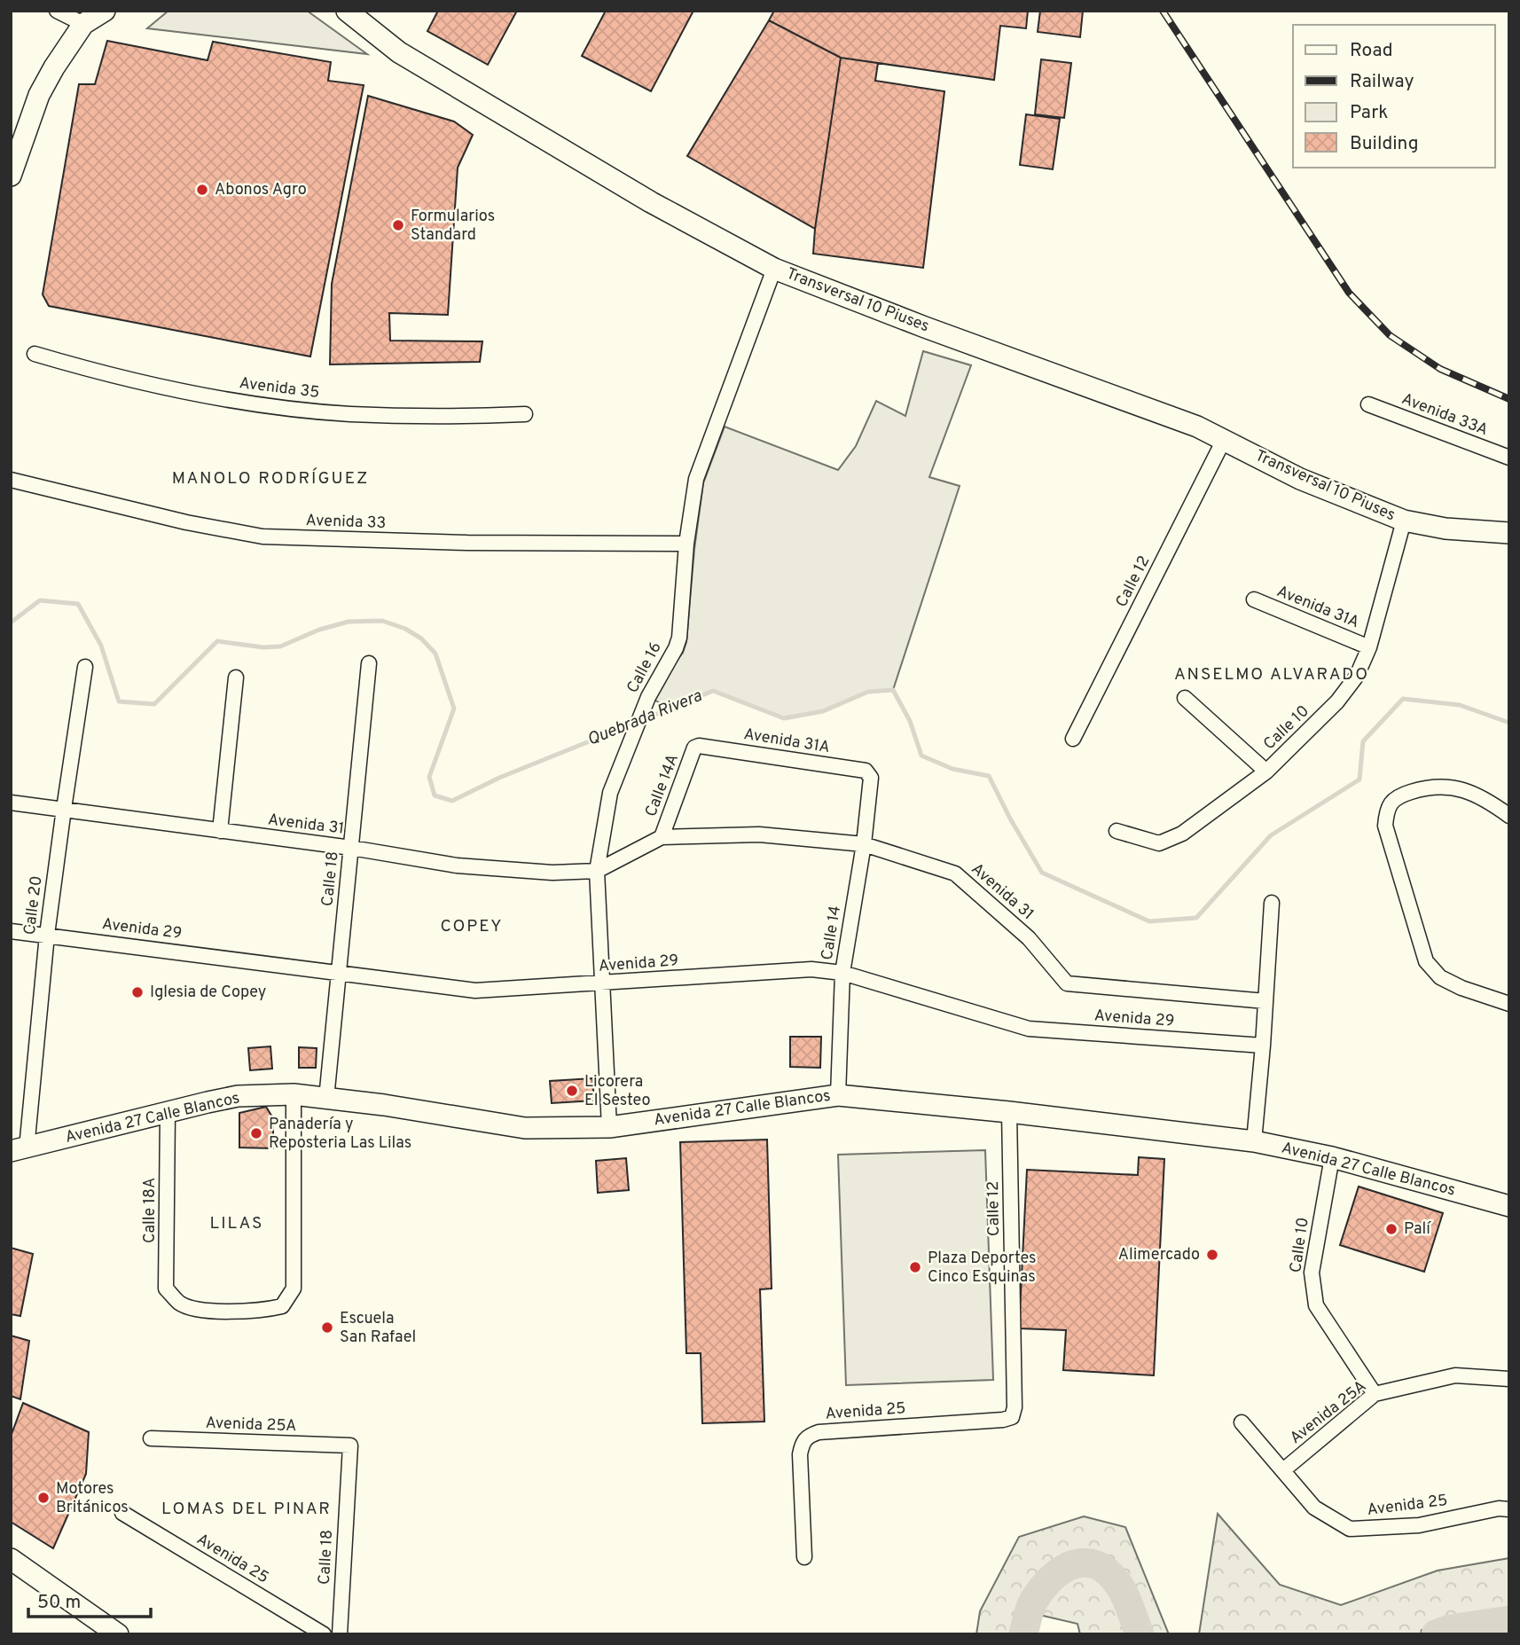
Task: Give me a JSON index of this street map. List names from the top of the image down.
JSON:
{
  "streets": {
    "main road": ["Transversal 10 Piuses", "Avenida 27 Calle Blancos"],
    "street": [
      "Avenida 35",
      "Avenida 33A",
      "Avenida 33",
      "Calle 12",
      "Avenida 31A",
      "Calle 16",
      "Calle 10",
      "Calle 14A",
      "Avenida 31",
      "Calle 18",
      "Calle 20",
      "Avenida 29",
      "Calle 14",
      "Calle 18A",
      "Avenida 25",
      "Avenida 25A"
    ]
  },
  "crossings": [
    ["Transversal 10 Piuses", "Calle 12"],
    ["Transversal 10 Piuses", "Calle 16"],
    ["Transversal 10 Piuses", "Calle 10"],
    ["Avenida 33", "Calle 16"],
    ["Calle 12", "Avenida 27 Calle Blancos"],
    ["Calle 12", "Avenida 25"],
    ["Avenida 31A", "Calle 10"],
    ["Avenida 31A", "Calle 14A"],
    ["Avenida 31A", "Calle 14"],
    ["Calle 16", "Calle 14A"],
    ["Calle 16", "Avenida 31"],
    ["Calle 16", "Avenida 29"],
    ["Calle 16", "Avenida 27 Calle Blancos"],
    ["Calle 10", "Avenida 27 Calle Blancos"],
    ["Calle 10", "Avenida 25A"],
    ["Calle 14A", "Avenida 31"],
    ["Avenida 31", "Calle 18"],
    ["Avenida 31", "Calle 20"],
    ["Avenida 31", "Calle 14"],
    ["Calle 18", "Avenida 29"],
    ["Calle 18", "Avenida 27 Calle Blancos"],
    ["Calle 18", "Avenida 25A"],
    ["Calle 20", "Avenida 29"],
    ["Calle 20", "Avenida 27 Calle Blancos"],
    ["Avenida 29", "Calle 14"],
    ["Calle 14", "Avenida 27 Calle Blancos"],
    ["Avenida 27 Calle Blancos", "Calle 18A"],
    ["Avenida 25", "Avenida 25A"]
  ],
  "districts": [
    "MANOLO RODRÍGUEZ",
    "ANSELMO ALVARADO",
    "COPEY",
    "LILAS",
    "LOMAS DEL PINAR"
  ],
  "water": ["Quebrada Rivera"],
  "places": [
    "Abonos Agro",
    "Formularios Standard",
    "Iglesia de Copey",
    "Licorera El Sesteo",
    "Panadería y Reposteria Las Lilas",
    "Palí",
    "Alimercado",
    "Plaza Deportes Cinco Esquinas",
    "Escuela San Rafael",
    "Motores Británicos"
  ],
  "legend": [
    "Road",
    "Railway",
    "Park",
    "Building"
  ],
  "scale_bar": "50 m"
}
